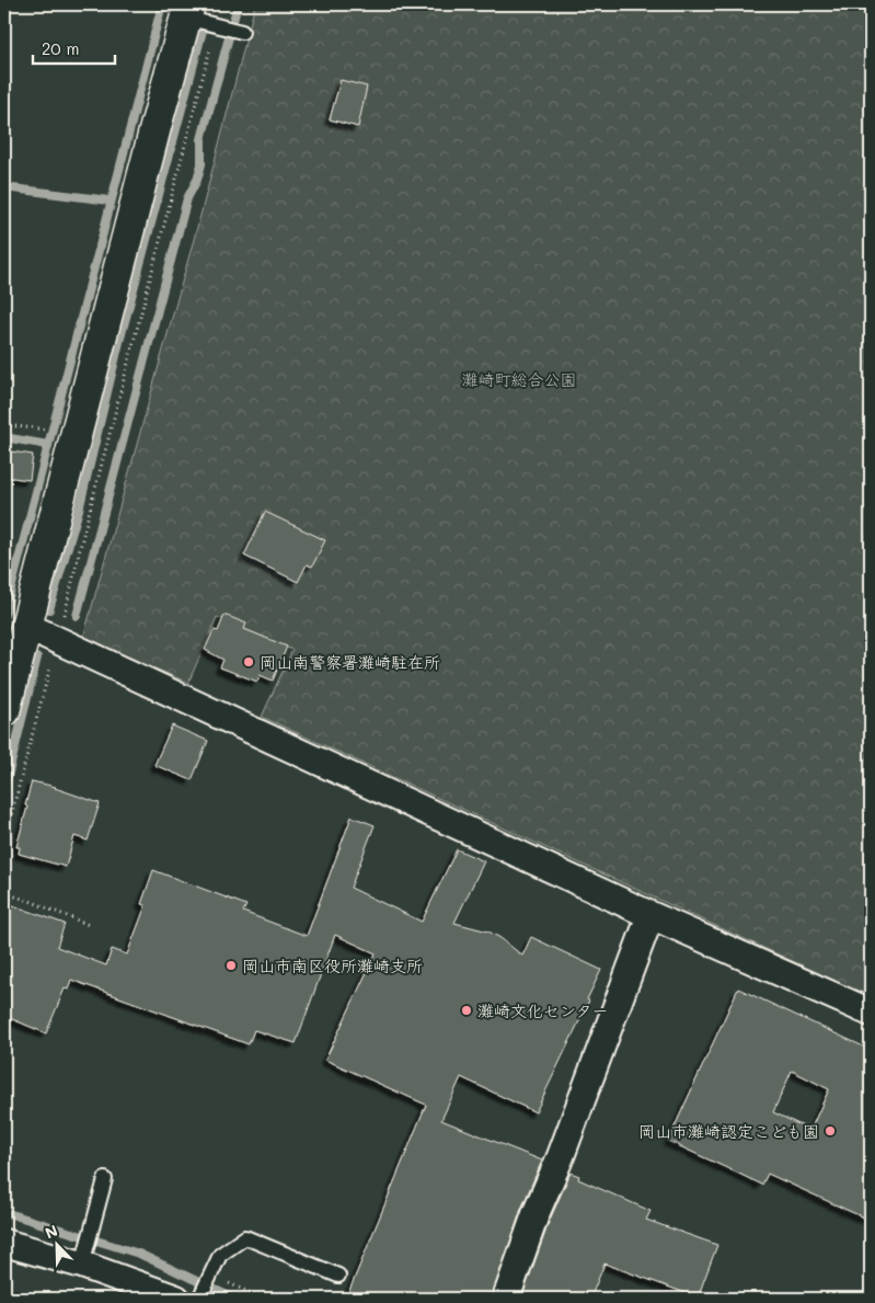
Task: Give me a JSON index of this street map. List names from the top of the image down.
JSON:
{
  "parks": ["灘崎町総合公園"],
  "places": [
    "岡山南警察署灘崎駐在所",
    "岡山市南区役所灘崎支所",
    "灘崎文化センター",
    "岡山市灘崎認定こども園"
  ],
  "scale_bar": "20 m",
  "north": "top left"
}
